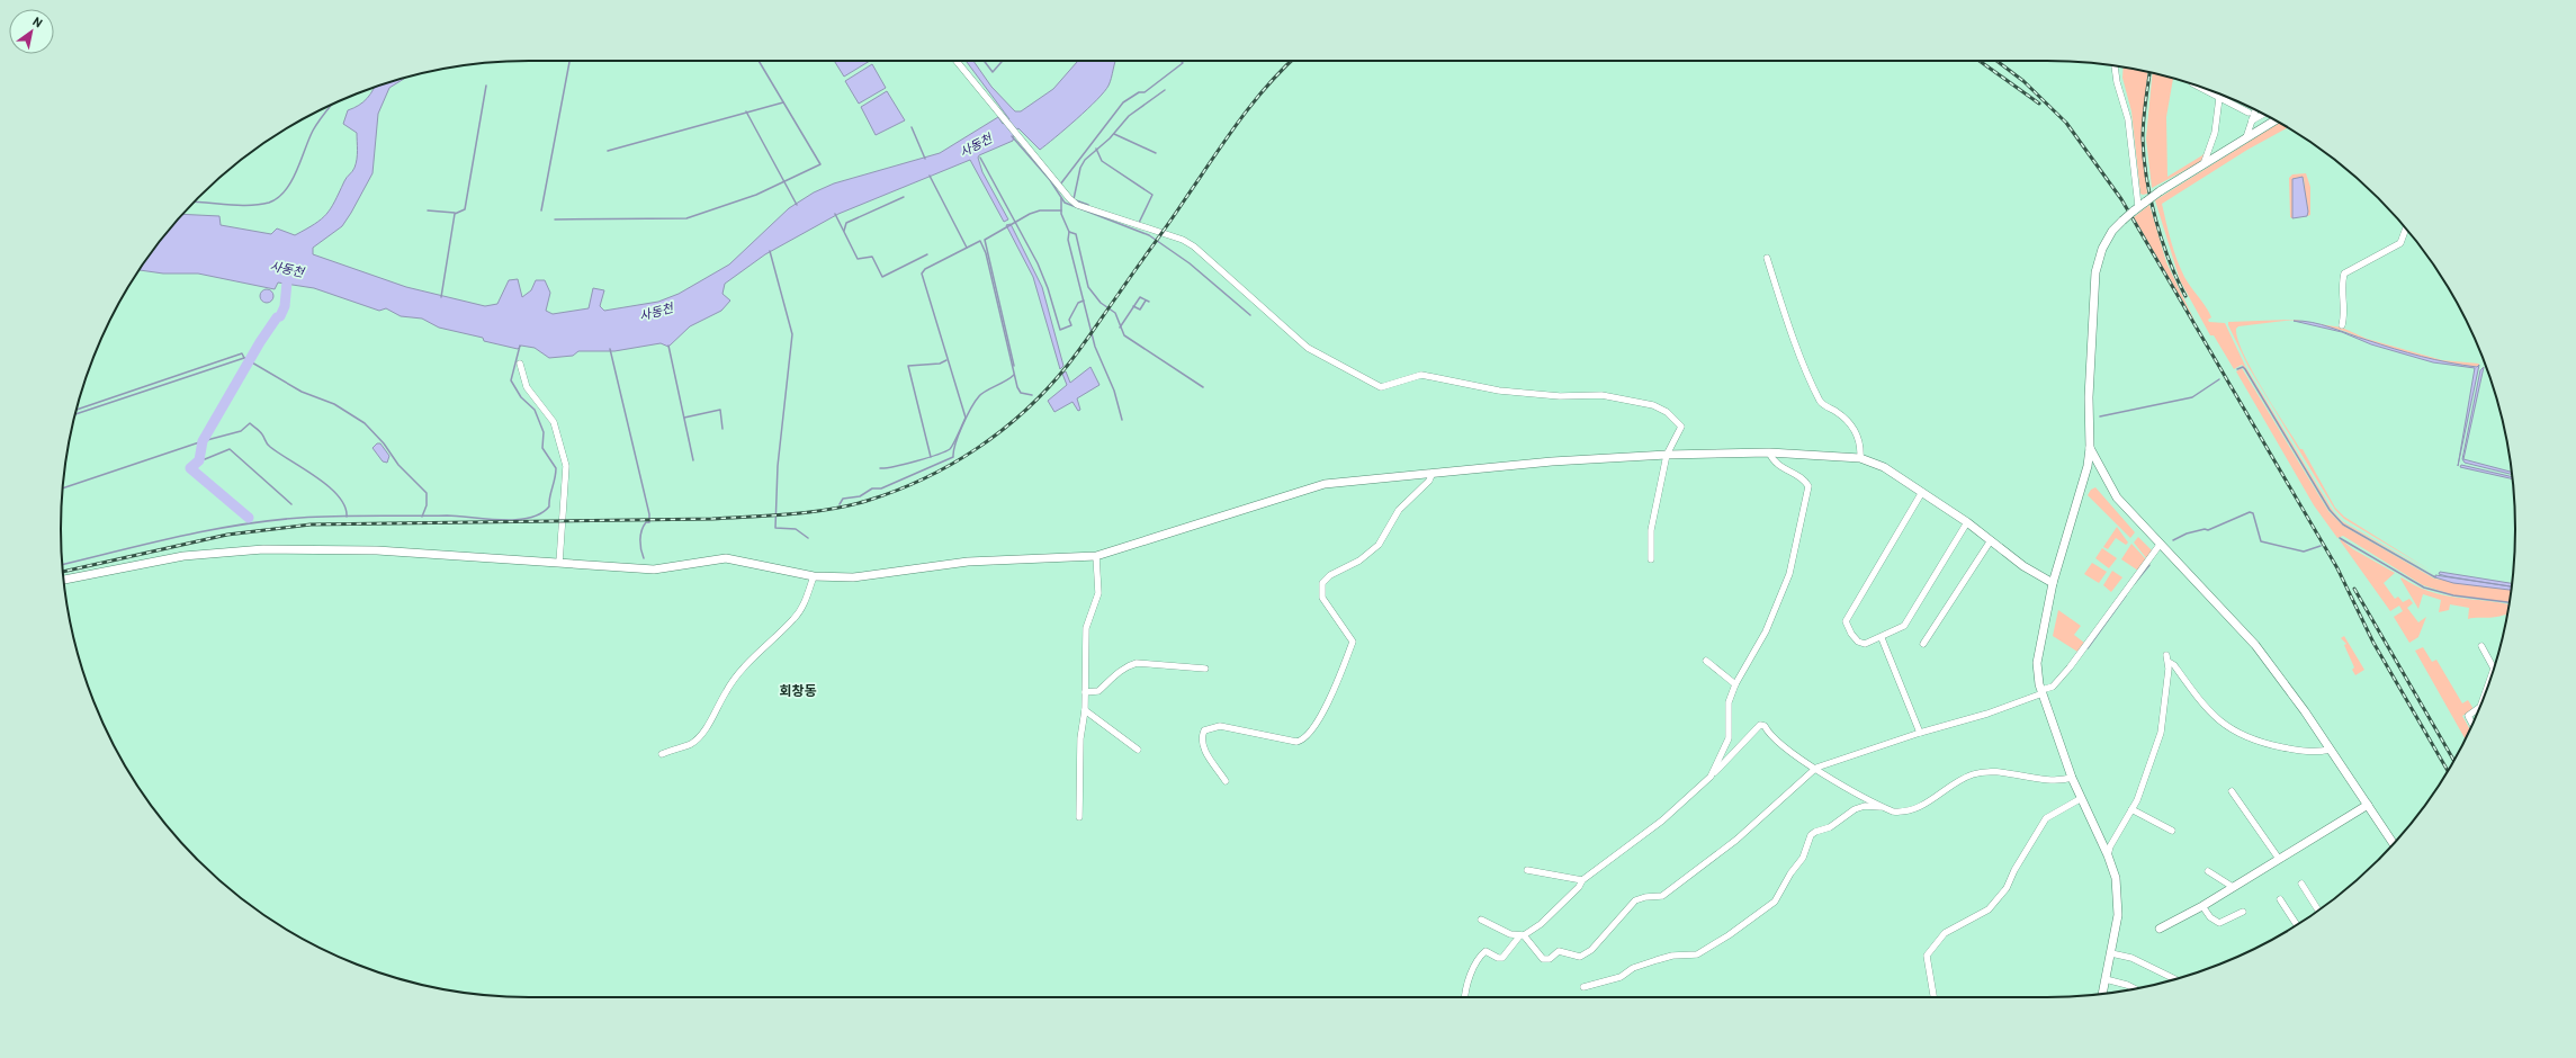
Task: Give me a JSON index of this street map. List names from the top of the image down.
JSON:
{
  "districts": ["회창동"],
  "water": ["사동천"],
  "north": "top right"
}
